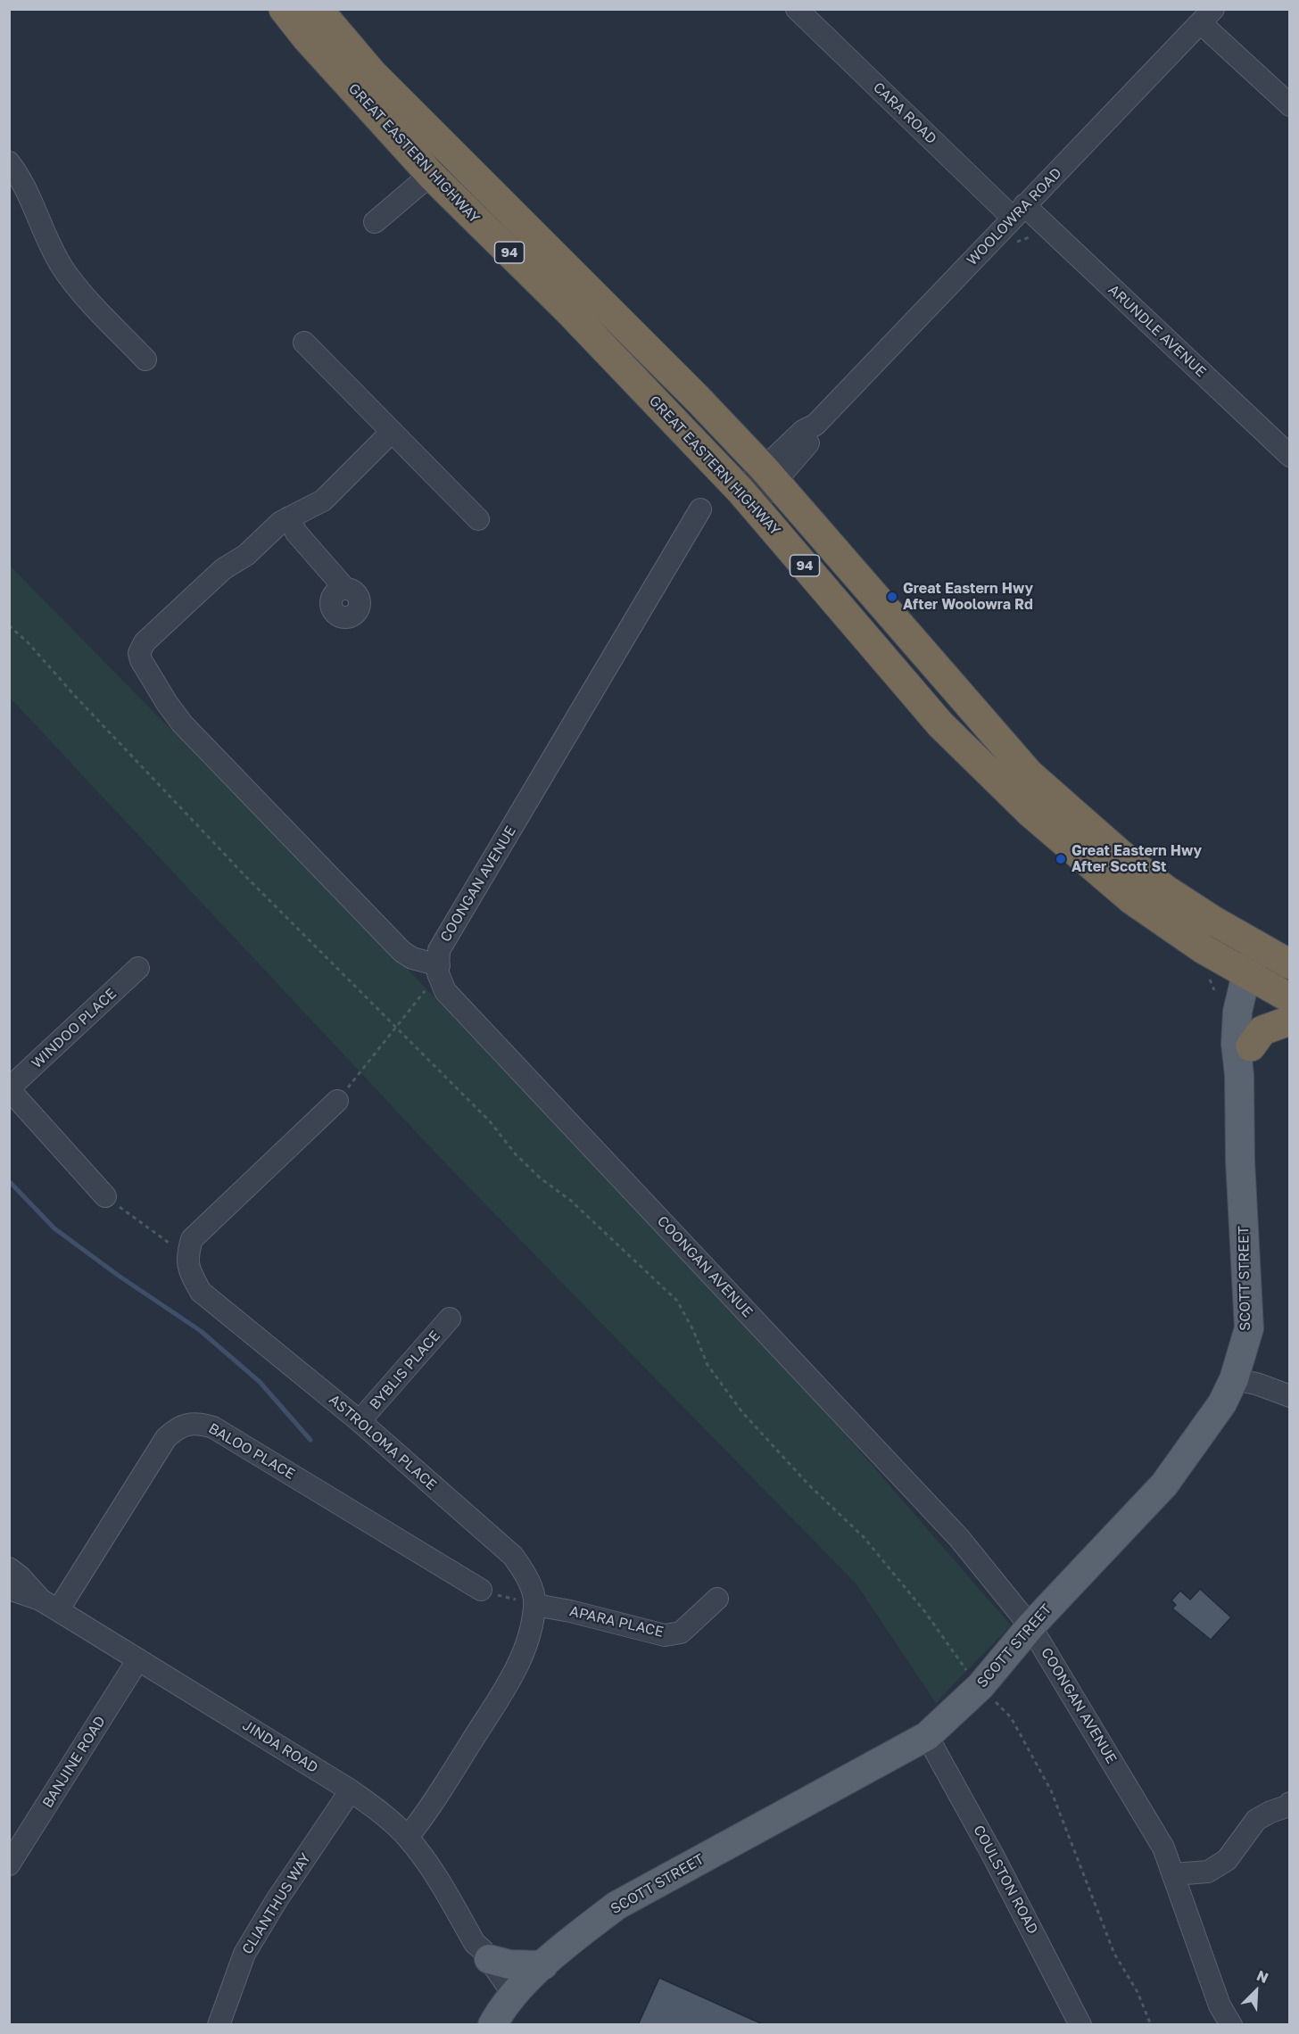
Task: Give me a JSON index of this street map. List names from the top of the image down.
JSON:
{
  "streets": {
    "highway": ["GREAT EASTERN HIGHWAY", "94"],
    "main road": ["SCOTT STREET"],
    "street": [
      "CARA ROAD",
      "WOOLOWRA ROAD",
      "ARUNDLE AVENUE",
      "COONGAN AVENUE",
      "WINDOO PLACE",
      "BYBLIS PLACE",
      "ASTROLOMA PLACE",
      "BALOO PLACE",
      "APARA PLACE",
      "JINDA ROAD",
      "BANJINE ROAD",
      "COULSTON ROAD",
      "CLIANTHUS WAY"
    ]
  },
  "crossings": [
    ["CARA ROAD", "WOOLOWRA ROAD"],
    ["CARA ROAD", "ARUNDLE AVENUE"],
    ["GREAT EASTERN HIGHWAY", "WOOLOWRA ROAD"],
    ["GREAT EASTERN HIGHWAY", "SCOTT STREET"],
    ["WOOLOWRA ROAD", "ARUNDLE AVENUE"],
    ["COONGAN AVENUE", "SCOTT STREET"],
    ["SCOTT STREET", "JINDA ROAD"],
    ["SCOTT STREET", "COULSTON ROAD"],
    ["BYBLIS PLACE", "ASTROLOMA PLACE"],
    ["ASTROLOMA PLACE", "APARA PLACE"],
    ["ASTROLOMA PLACE", "JINDA ROAD"],
    ["BALOO PLACE", "JINDA ROAD"],
    ["JINDA ROAD", "BANJINE ROAD"],
    ["JINDA ROAD", "CLIANTHUS WAY"]
  ],
  "places": ["Great Eastern Hwy After Woolowra Rd", "Great Eastern Hwy After Scott St"],
  "north": "top right"
}
